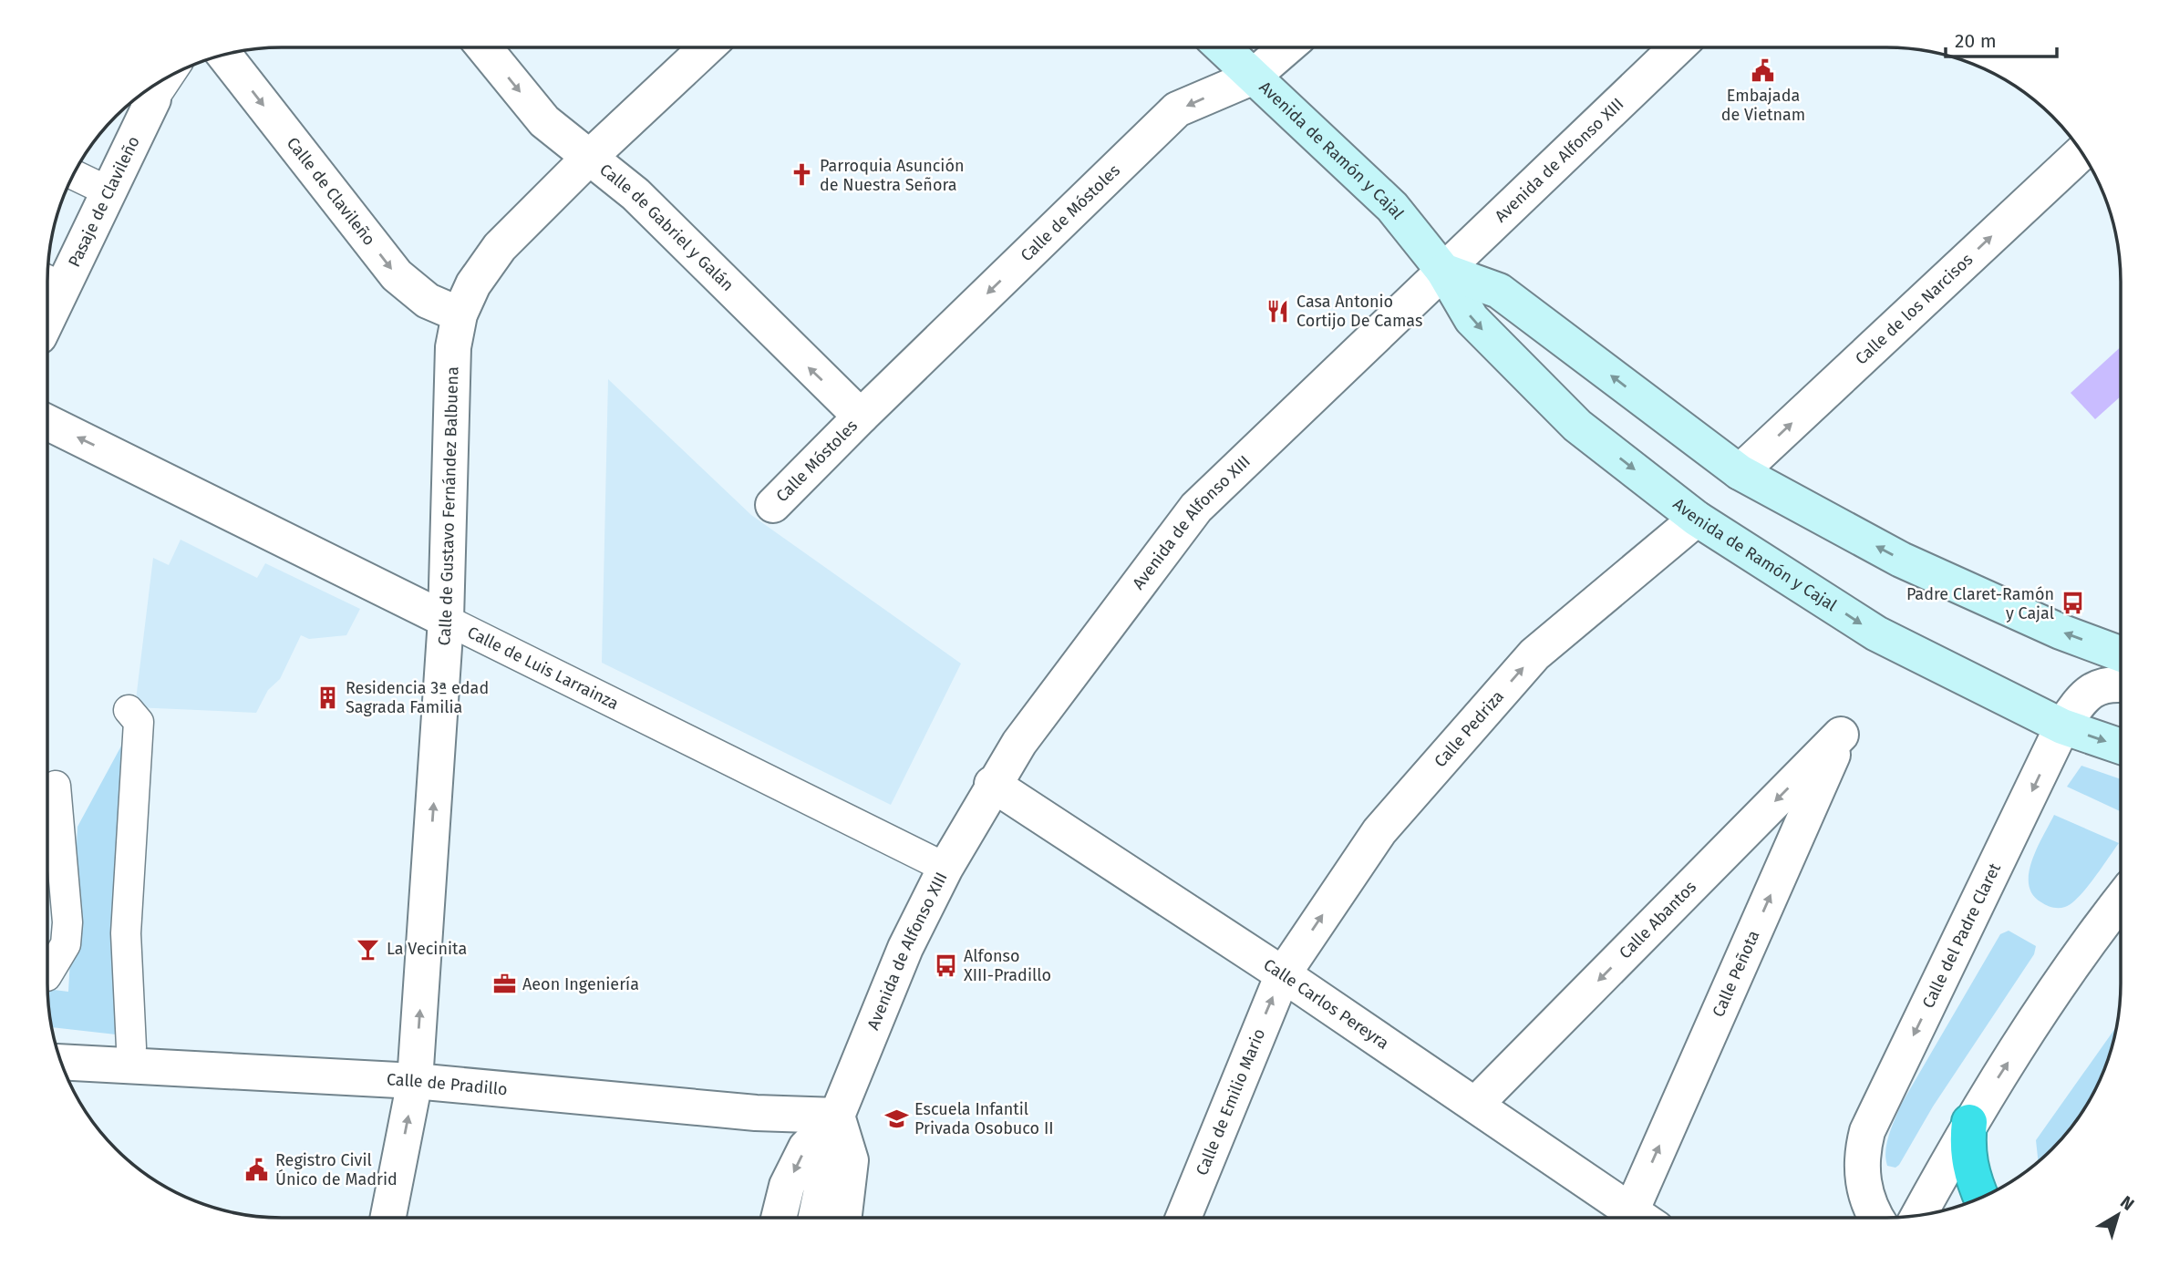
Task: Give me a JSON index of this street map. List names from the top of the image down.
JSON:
{
  "streets": {
    "main road": ["Avenida de Ramón y Cajal"],
    "street": [
      "Avenida de Alfonso XIII",
      "Calle de Clavileño",
      "Pasaje de Clavileño",
      "Calle de Móstoles",
      "Calle de Gabriel y Galán",
      "Calle de los Narcisos",
      "Calle Móstoles",
      "Calle de Gustavo Fernández Balbuena",
      "Calle de Luis Larrainza",
      "Calle Pedriza",
      "Calle Abantos",
      "Calle del Padre Claret",
      "Calle Peñota",
      "Calle Carlos Pereyra",
      "Calle de Pradillo",
      "Calle de Emilio Mario"
    ]
  },
  "crossings": [
    ["Avenida de Ramón y Cajal", "Avenida de Alfonso XIII"],
    ["Avenida de Ramón y Cajal", "Calle de Móstoles"],
    ["Avenida de Ramón y Cajal", "Calle Pedriza"],
    ["Avenida de Ramón y Cajal", "Calle del Padre Claret"],
    ["Avenida de Alfonso XIII", "Calle de Luis Larrainza"],
    ["Avenida de Alfonso XIII", "Calle Carlos Pereyra"],
    ["Avenida de Alfonso XIII", "Calle de Pradillo"],
    ["Calle de Clavileño", "Calle de Gustavo Fernández Balbuena"],
    ["Calle de Móstoles", "Calle de Gabriel y Galán"],
    ["Calle de Móstoles", "Calle Móstoles"],
    ["Calle de Gabriel y Galán", "Calle Móstoles"],
    ["Calle de Gabriel y Galán", "Calle de Gustavo Fernández Balbuena"],
    ["Calle de Gustavo Fernández Balbuena", "Calle de Luis Larrainza"],
    ["Calle de Gustavo Fernández Balbuena", "Calle de Pradillo"],
    ["Calle Pedriza", "Calle Carlos Pereyra"],
    ["Calle Pedriza", "Calle de Emilio Mario"],
    ["Calle Abantos", "Calle Peñota"],
    ["Calle Abantos", "Calle Carlos Pereyra"],
    ["Calle Carlos Pereyra", "Calle de Emilio Mario"]
  ],
  "one_way": [
    "Calle de Clavileño",
    "Calle de Móstoles",
    "Calle de los Narcisos",
    "Calle de Luis Larrainza",
    "Calle Pedriza",
    "Calle Abantos",
    "Calle de Emilio Mario"
  ],
  "places": {
    "public building": ["Embajada de Vietnam", "Registro Civil Único de Madrid"],
    "church": ["Parroquia Asunción de Nuestra Señora"],
    "restaurant": ["Casa Antonio Cortijo De Camas"],
    "bus stop": ["Padre Claret-Ramón y Cajal", "Alfonso XIII-Pradillo"],
    "building": ["Residencia 3ª edad Sagrada Familia"],
    "bar": ["La Vecinita"],
    "office": ["Aeon Ingeniería"],
    "school or university": ["Escuela Infantil Privada Osobuco II"]
  },
  "scale_bar": "20 m",
  "north": "top right"
}
